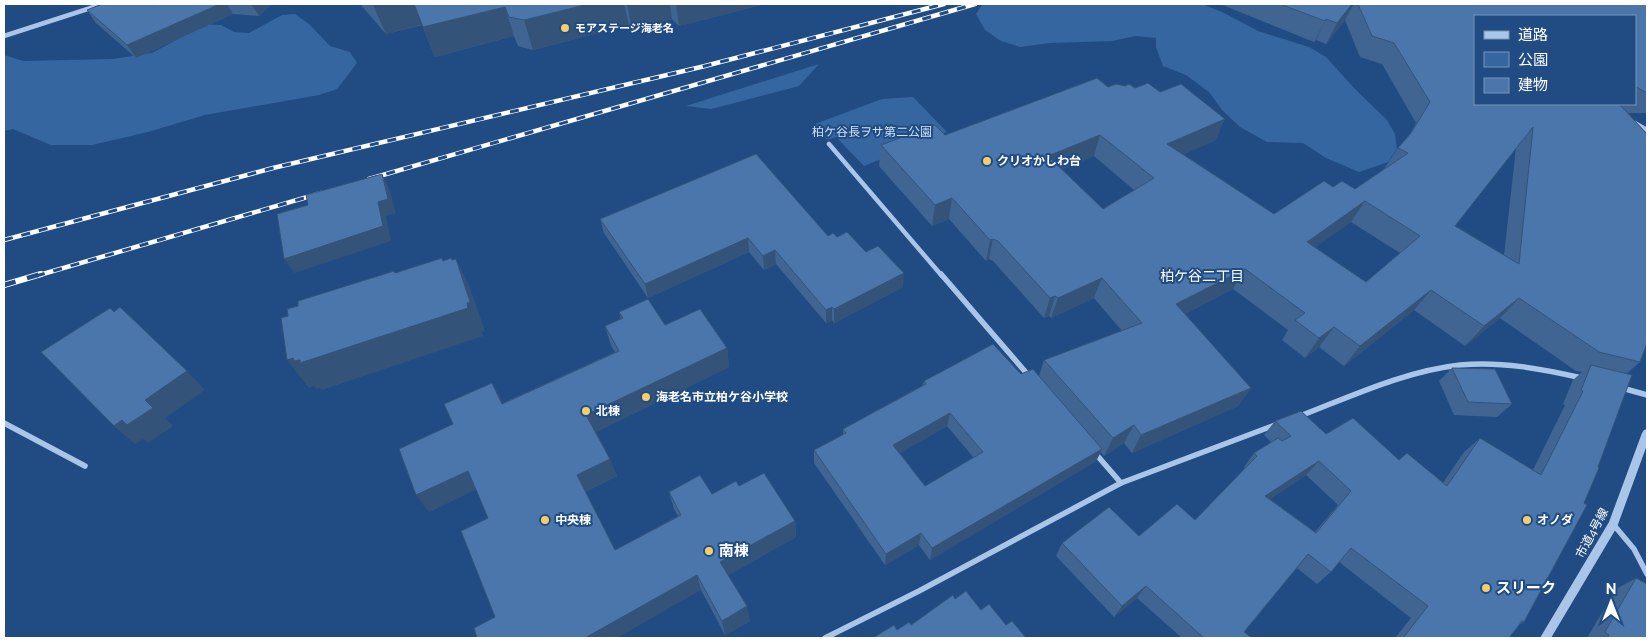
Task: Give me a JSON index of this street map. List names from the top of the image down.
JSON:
{
  "streets": {
    "street": ["市道4号線"]
  },
  "districts": ["柏ケ谷二丁目"],
  "parks": ["柏ケ谷長ヲサ第二公園"],
  "places": [
    "モアステージ海老名",
    "クリオかしわ台",
    "海老名市立柏ケ谷小学校",
    "北棟",
    "中央棟",
    "オノダ",
    "南棟",
    "スリーク"
  ],
  "legend": ["道路", "公園", "建物"],
  "north": "top"
}
